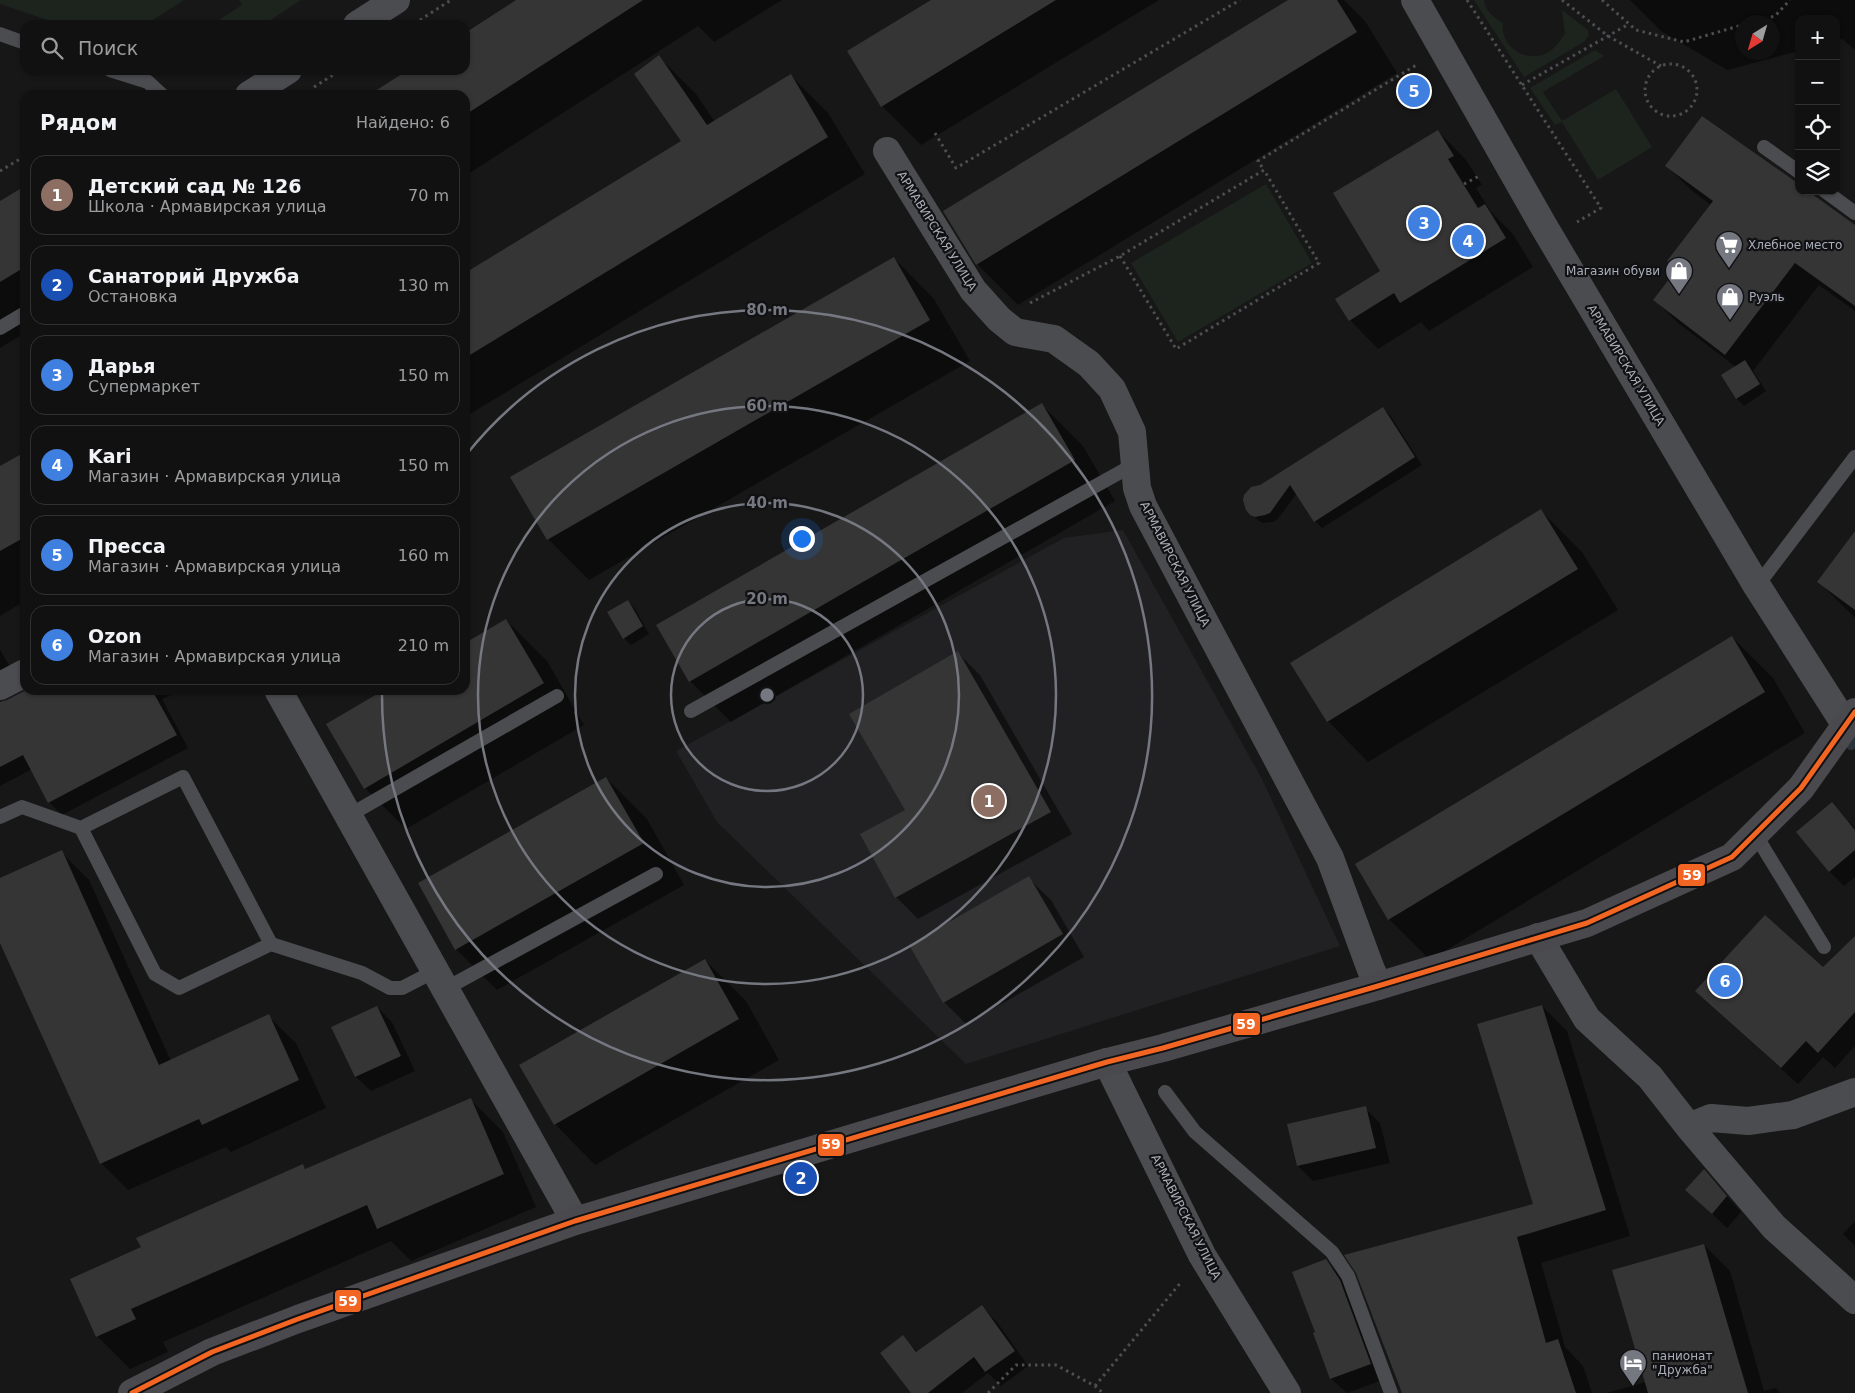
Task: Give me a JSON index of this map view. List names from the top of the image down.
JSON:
{
  "streets": {
    "street": ["АРМАВИРСКАЯ УЛИЦА"]
  },
  "places": {
    "supermarket": ["Хлебное место"],
    "shop": ["Магазин обуви", "Руэль"],
    "hotel": ["панионат \"Дружба\""]
  },
  "lines": ["transit line 59"],
  "north": "bottom left",
  "page": {
    "map_buttons": ["+", "−"],
    "search": "Поиск",
    "pins": [
      "5",
      "3",
      "4",
      "1",
      "6",
      "2"
    ],
    "heading": ["Рядом", "Найдено: 6"],
    "list": [
      {
        "mark": "1",
        "name": "Детский сад № 126",
        "note": "Школа · Армавирская улица",
        "value": "70 m"
      },
      {
        "mark": "2",
        "name": "Санаторий Дружба",
        "note": "Остановка",
        "value": "130 m"
      },
      {
        "mark": "3",
        "name": "Дарья",
        "note": "Супермаркет",
        "value": "150 m"
      },
      {
        "mark": "4",
        "name": "Kari",
        "note": "Магазин · Армавирская улица",
        "value": "150 m"
      },
      {
        "mark": "5",
        "name": "Пресса",
        "note": "Магазин · Армавирская улица",
        "value": "160 m"
      },
      {
        "mark": "6",
        "name": "Ozon",
        "note": "Магазин · Армавирская улица",
        "value": "210 m"
      }
    ]
  },
  "rings": [
    "80 m",
    "60 m",
    "40 m",
    "20 m"
  ]
}
